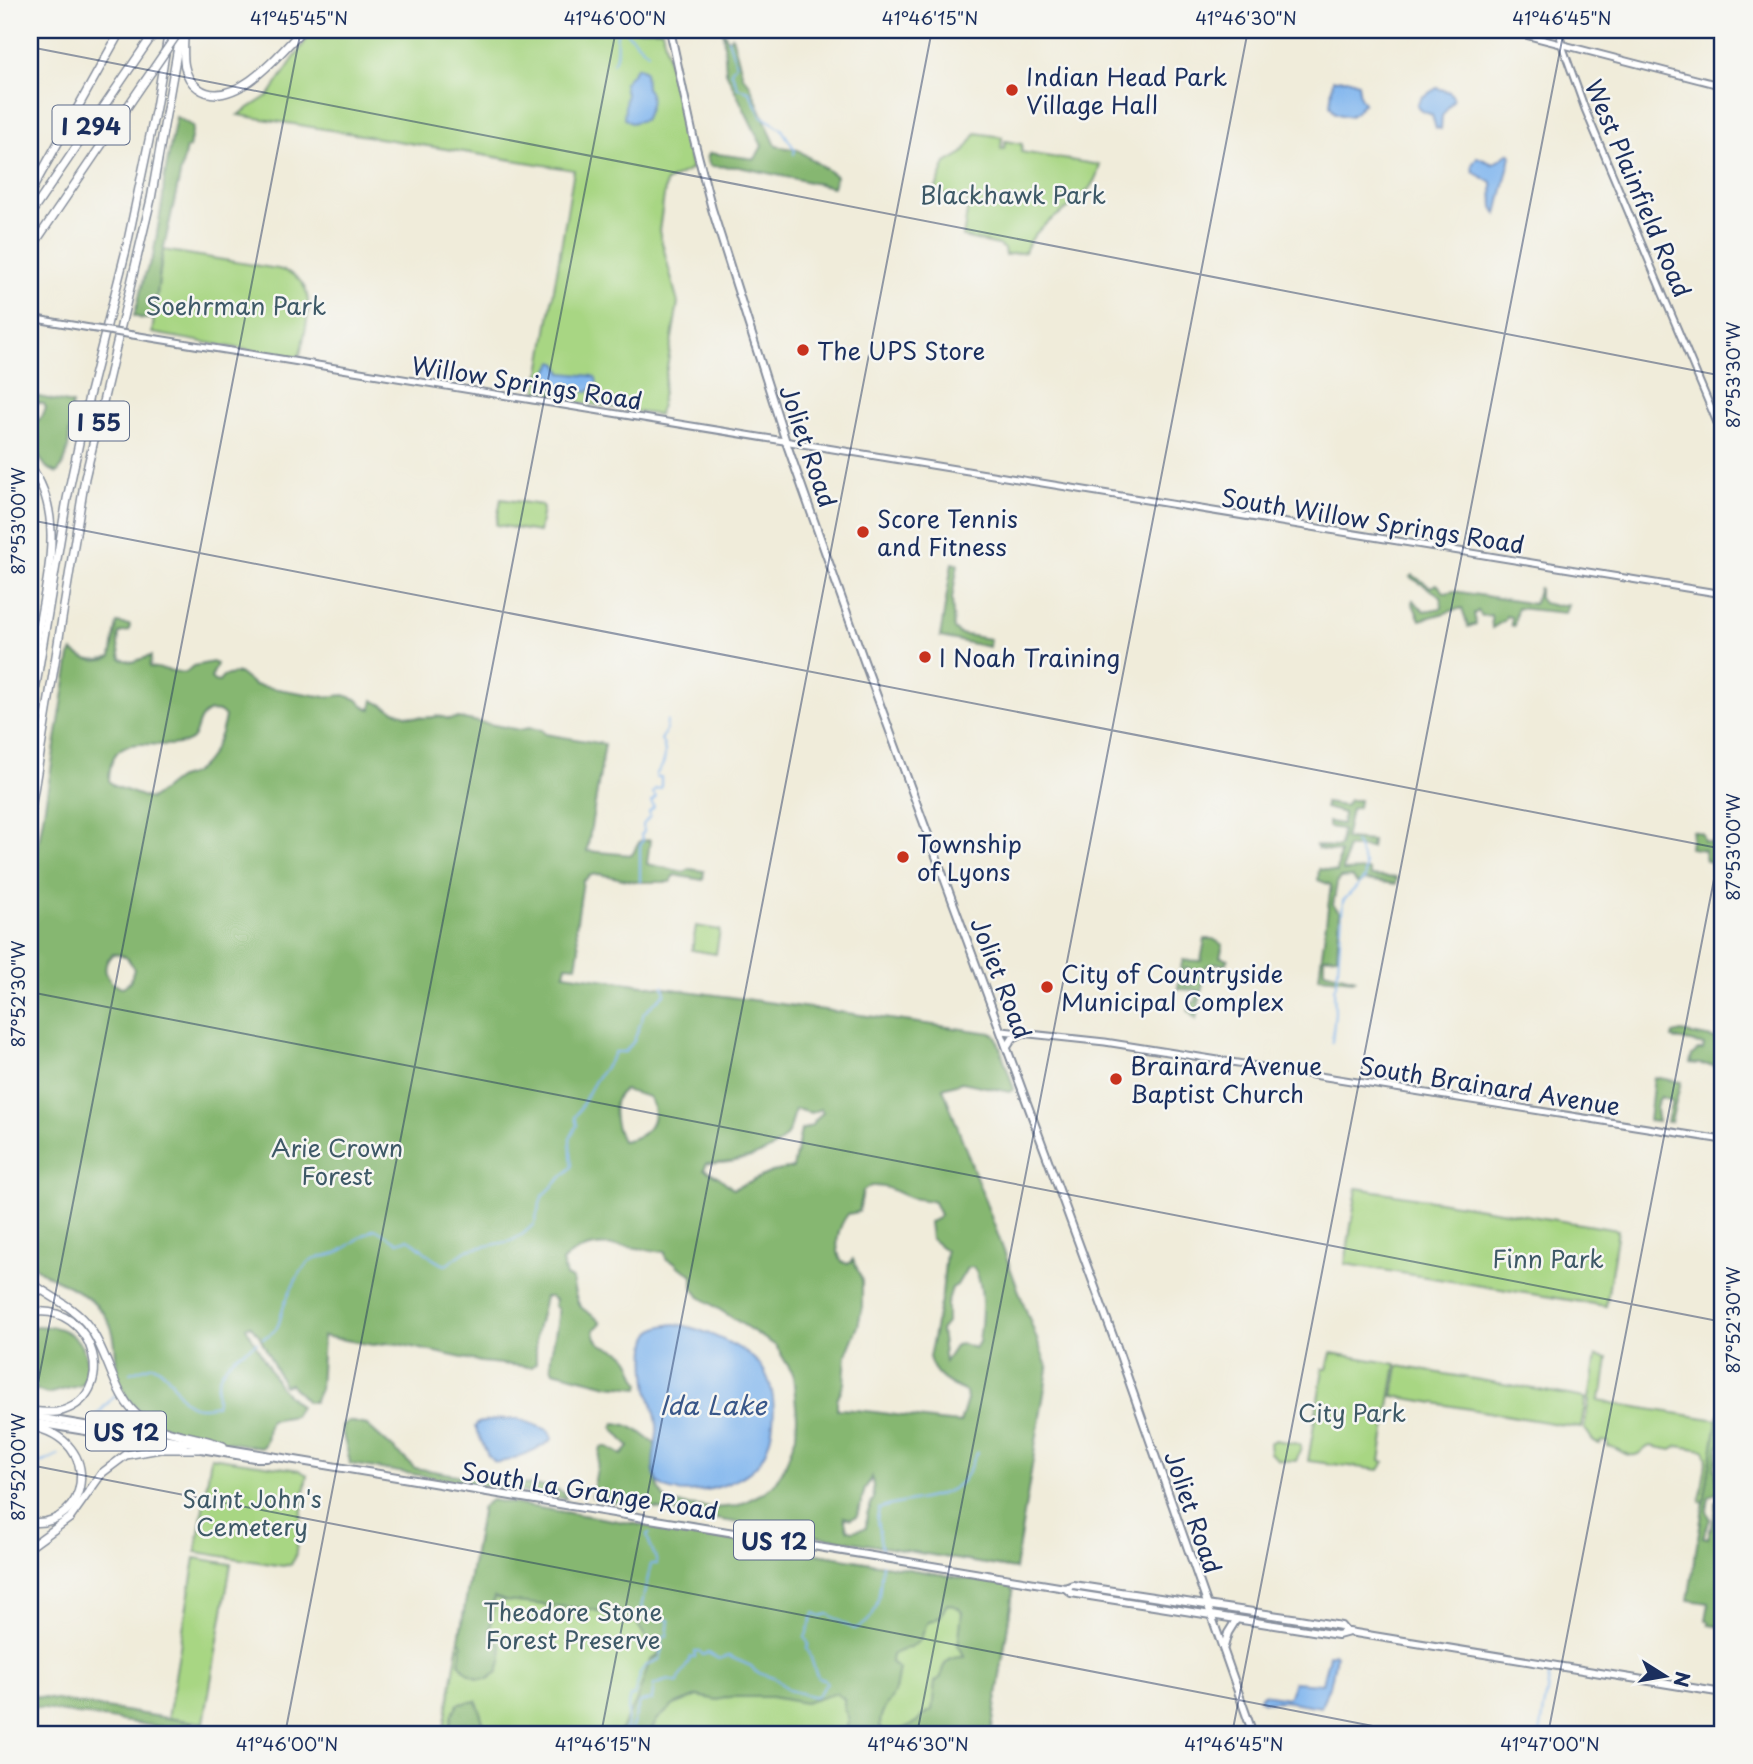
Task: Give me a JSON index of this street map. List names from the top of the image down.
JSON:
{
  "streets": {
    "highway": ["I 294", "I 55"],
    "main road": ["Joliet Road", "US 12", "South La Grange Road"],
    "street": [
      "West Plainfield Road",
      "Willow Springs Road",
      "South Willow Springs Road",
      "South Brainard Avenue"
    ]
  },
  "crossings": [
    ["I 294", "I 55"],
    ["Willow Springs Road", "Joliet Road"],
    ["Willow Springs Road", "South Willow Springs Road"],
    ["Joliet Road", "South Brainard Avenue"],
    ["Joliet Road", "South La Grange Road"],
    ["US 12", "South La Grange Road"]
  ],
  "water": ["Ida Lake"],
  "parks": [
    "Blackhawk Park",
    "Soehrman Park",
    "Arie Crown Forest",
    "Finn Park",
    "City Park",
    "Saint John's Cemetery",
    "Theodore Stone Forest Preserve"
  ],
  "places": [
    "Indian Head Park Village Hall",
    "The UPS Store",
    "Score Tennis and Fitness",
    "I Noah Training",
    "Township of Lyons",
    "City of Countryside Municipal Complex",
    "Brainard Avenue Baptist Church"
  ],
  "north": "right",
  "coordinates": [
    "41°45'45\"N",
    "41°46'00\"N",
    "41°46'15\"N",
    "41°46'30\"N",
    "41°46'45\"N",
    "87°53'30\"W",
    "87°53'00\"W",
    "87°52'30\"W",
    "87°52'00\"W",
    "41°47'00\"N"
  ]
}
